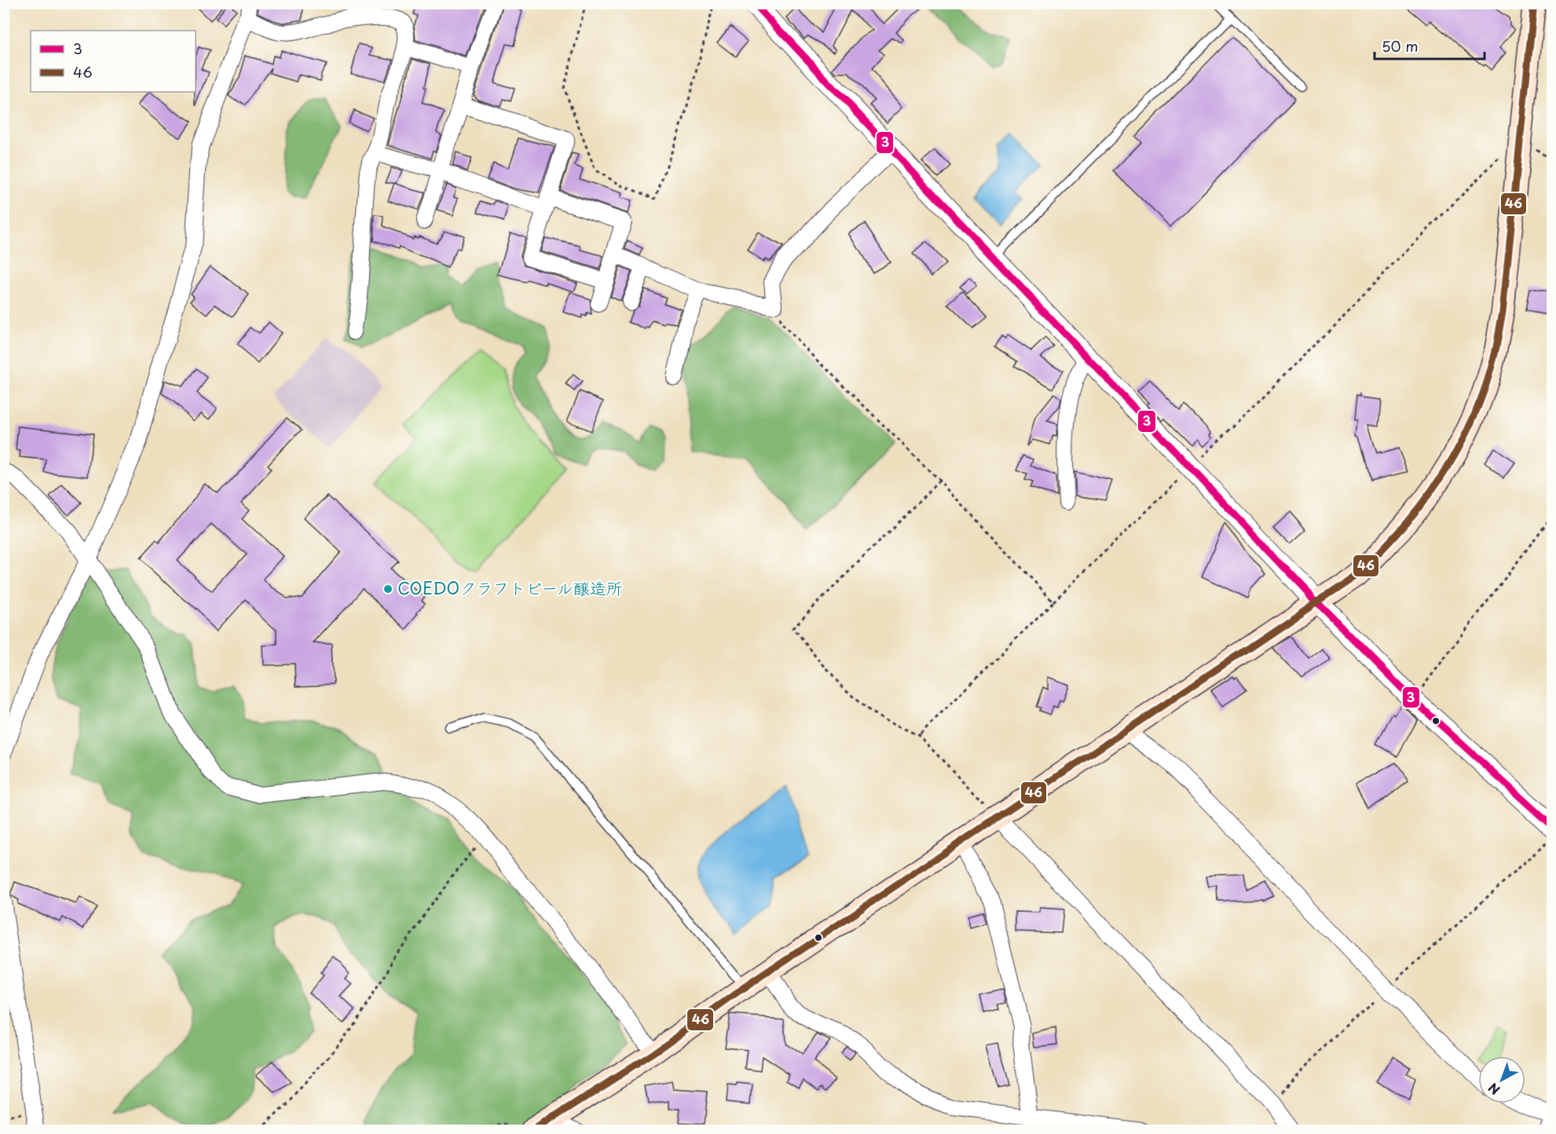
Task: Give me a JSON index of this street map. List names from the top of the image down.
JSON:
{
  "places": ["COEDOクラフトビール醸造所"],
  "lines": ["transit line 3", "transit line 46"],
  "legend": ["3", "46"],
  "scale_bar": "50 m",
  "north": "bottom left"
}
